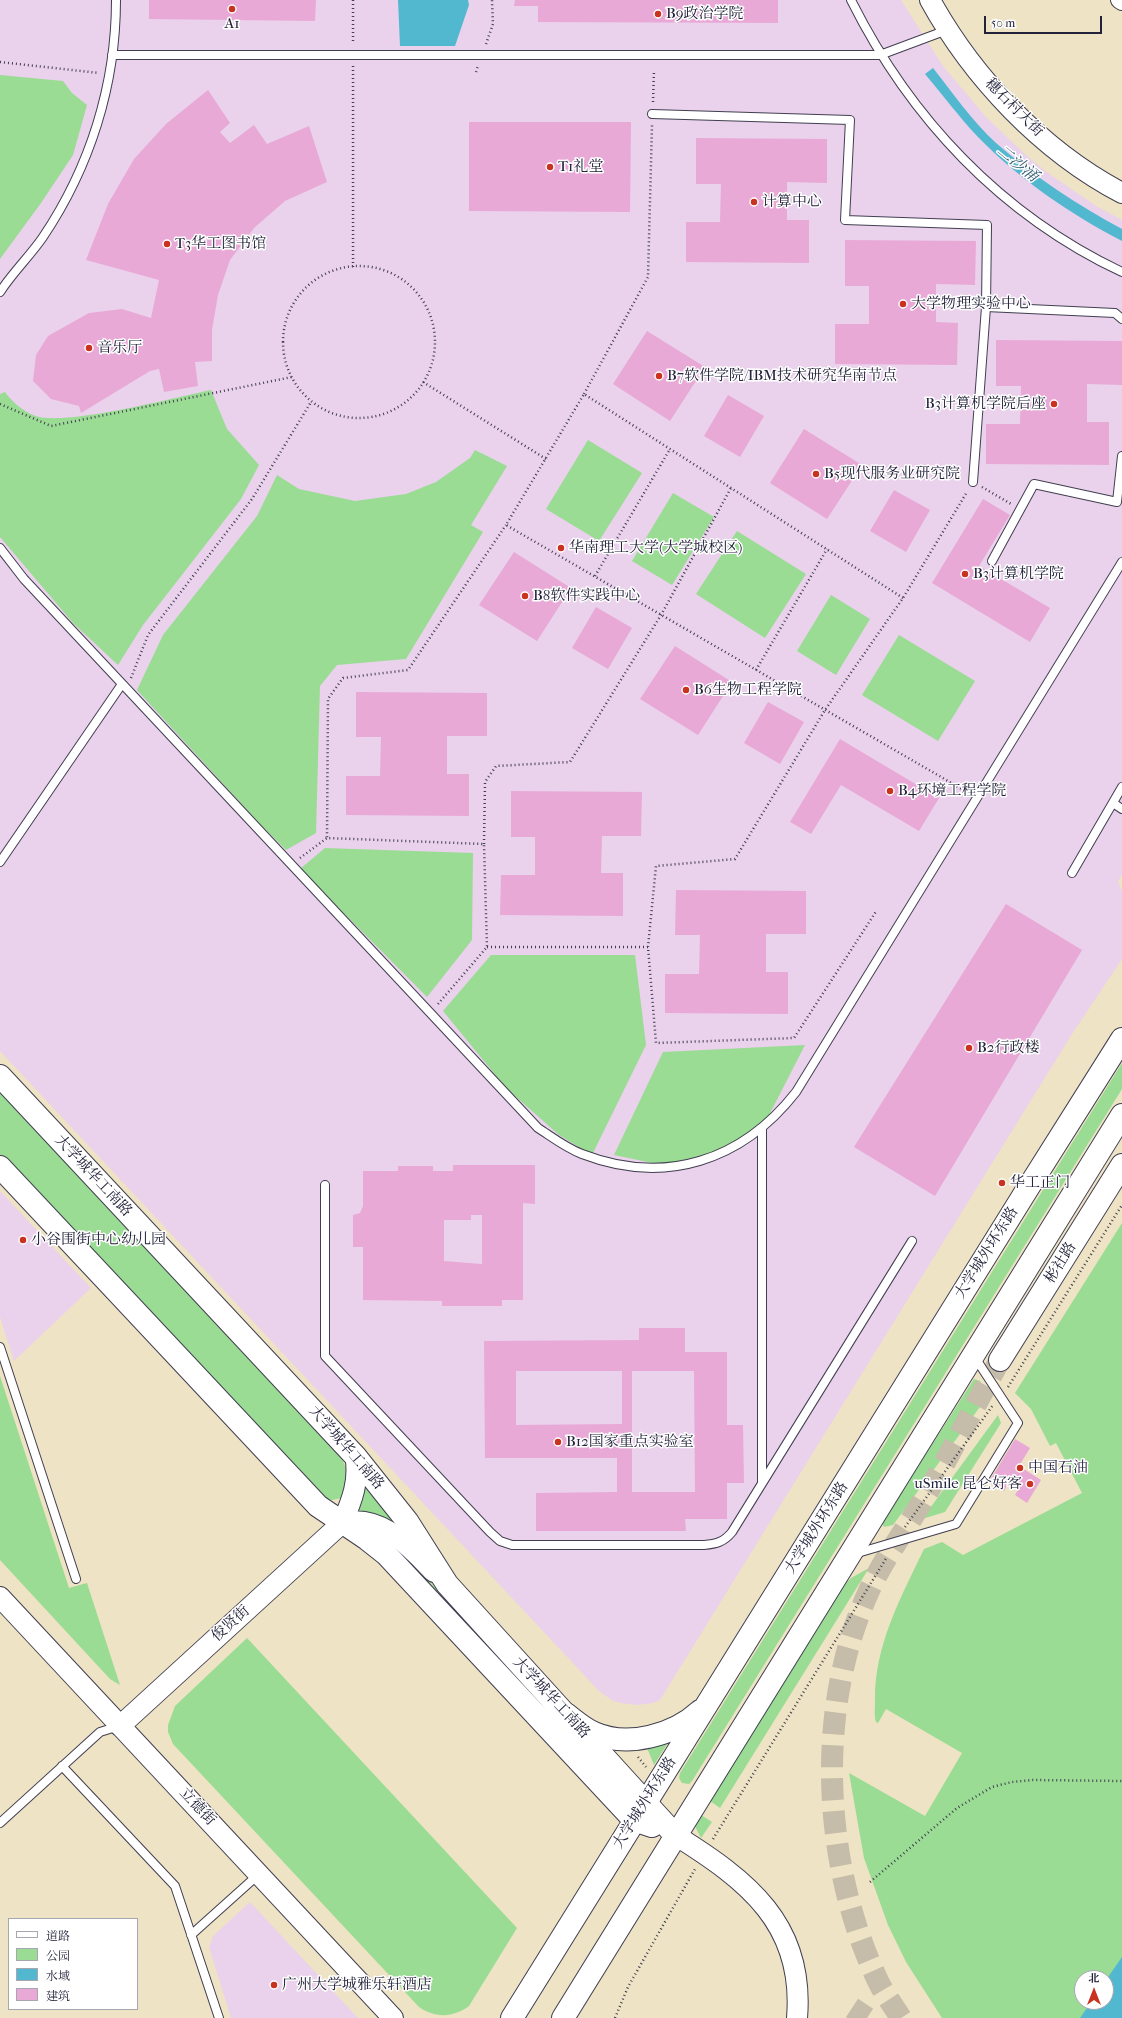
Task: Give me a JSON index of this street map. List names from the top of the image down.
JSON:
{
  "streets": {
    "main road": ["大学城华工南路", "大学城外环东路", "彬社路"],
    "street": ["穗石村大街", "俊贤街", "立德街"]
  },
  "crossings": [
    ["大学城华工南路", "大学城外环东路"],
    ["大学城华工南路", "俊贤街"],
    ["俊贤街", "立德街"]
  ],
  "water": ["二沙涌"],
  "places": [
    "A1",
    "B9政治学院",
    "T1礼堂",
    "计算中心",
    "T3华工图书馆",
    "大学物理实验中心",
    "音乐厅",
    "B7软件学院/IBM技术研究华南节点",
    "B3计算机学院后座",
    "B5现代服务业研究院",
    "华南理工大学(大学城校区)",
    "B3计算机学院",
    "B8软件实践中心",
    "B6生物工程学院",
    "B4环境工程学院",
    "B2行政楼",
    "华工正门",
    "小谷围街中心幼儿园",
    "B12国家重点实验室",
    "中国石油",
    "uSmile 昆仑好客",
    "广州大学城雅乐轩酒店"
  ],
  "legend": [
    "道路",
    "公园",
    "水域",
    "建筑"
  ],
  "scale_bar": "50 m",
  "north": "top"
}
